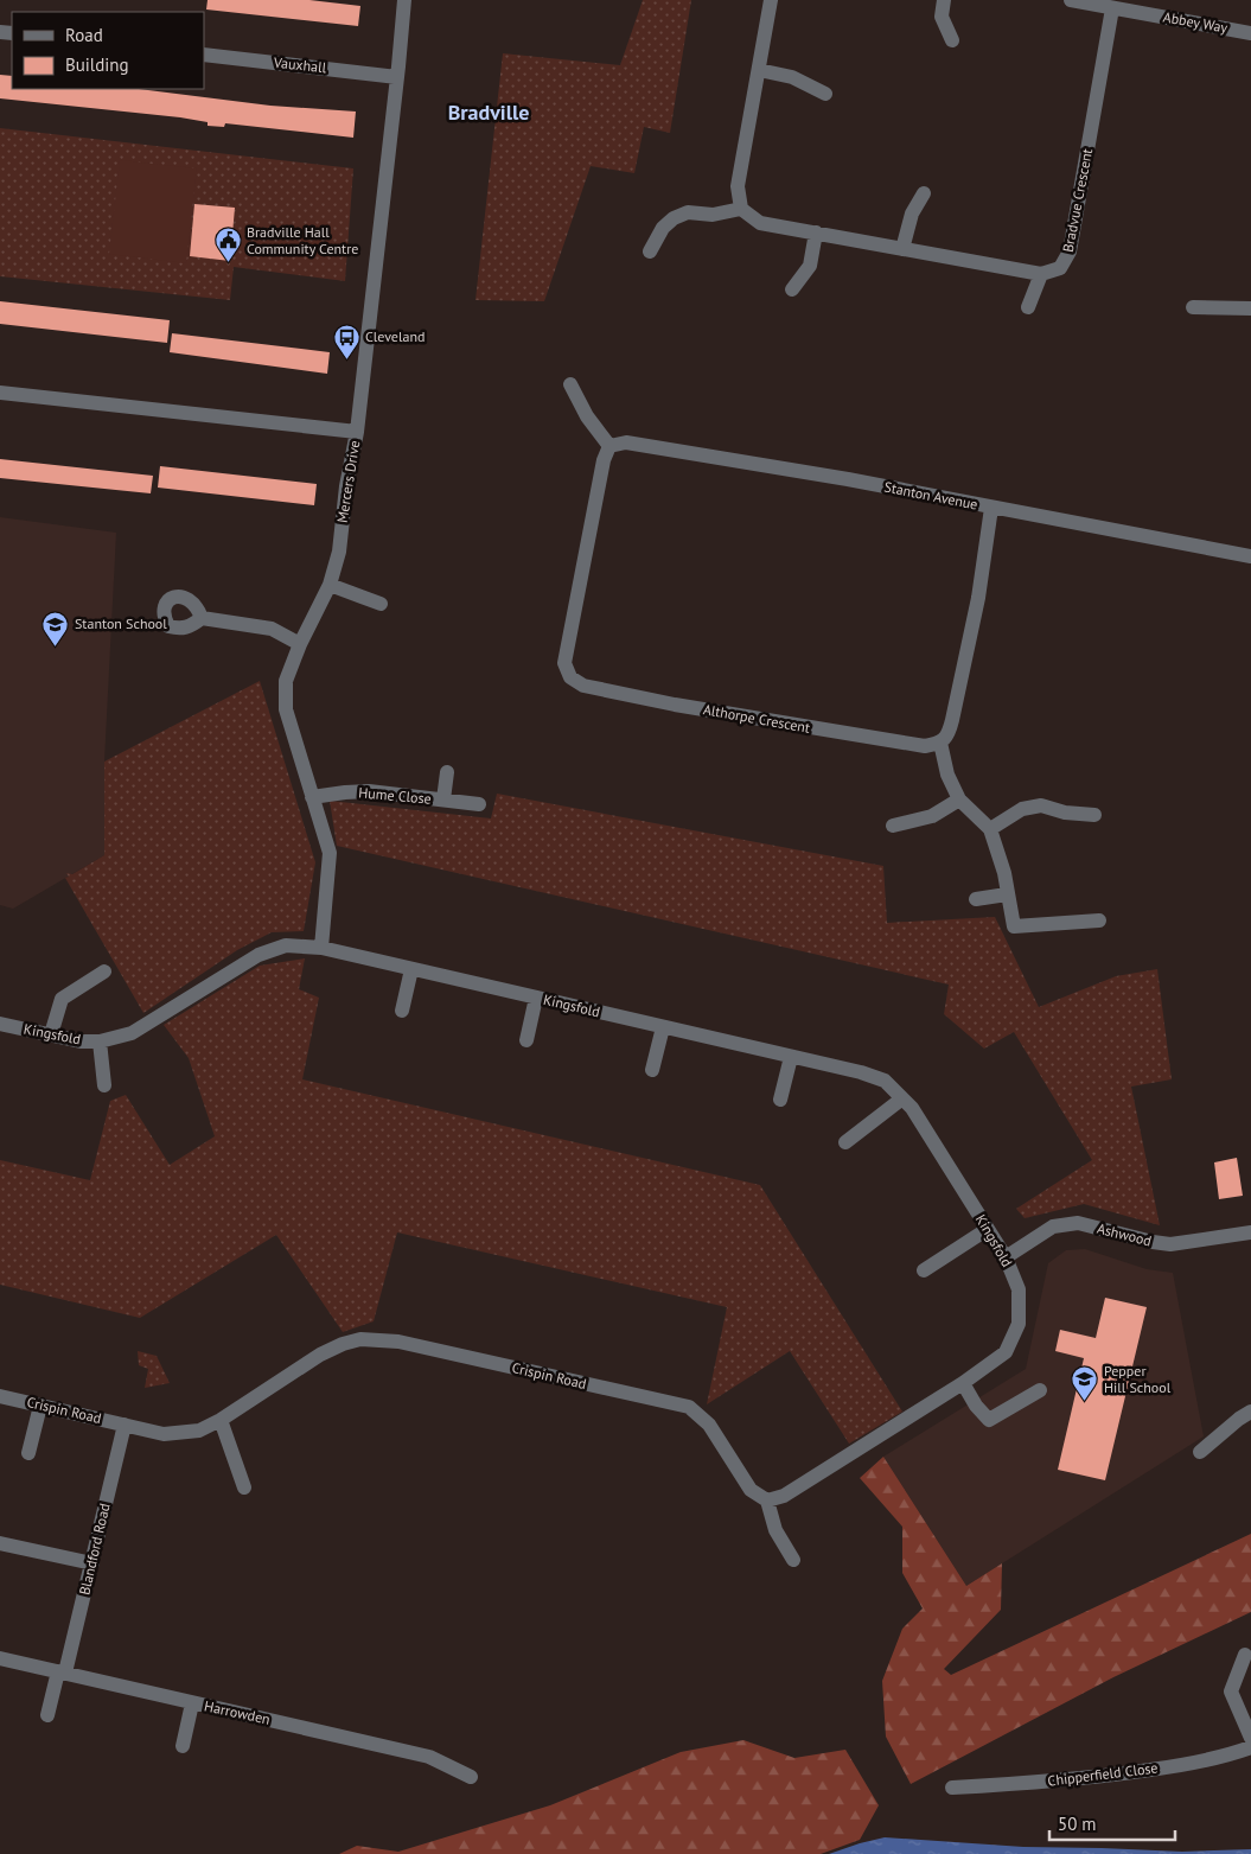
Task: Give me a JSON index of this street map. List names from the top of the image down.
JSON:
{
  "streets": {
    "street": [
      "Abbey Way",
      "Vauxhall",
      "Bradvue Crescent",
      "Mercers Drive",
      "Stanton Avenue",
      "Althorpe Crescent",
      "Hume Close",
      "Kingsfold",
      "Ashwood",
      "Crispin Road",
      "Blandford Road",
      "Harrowden",
      "Chipperfield Close"
    ]
  },
  "crossings": [
    ["Abbey Way", "Bradvue Crescent"],
    ["Vauxhall", "Mercers Drive"],
    ["Mercers Drive", "Hume Close"],
    ["Mercers Drive", "Kingsfold"],
    ["Stanton Avenue", "Althorpe Crescent"],
    ["Kingsfold", "Ashwood"],
    ["Crispin Road", "Blandford Road"],
    ["Blandford Road", "Harrowden"]
  ],
  "districts": ["Bradville"],
  "places": {
    "public building": ["Bradville Hall Community Centre"],
    "bus stop": ["Cleveland"],
    "school or university": ["Stanton School", "Pepper Hill School"]
  },
  "legend": ["Road", "Building"],
  "scale_bar": "50 m"
}
